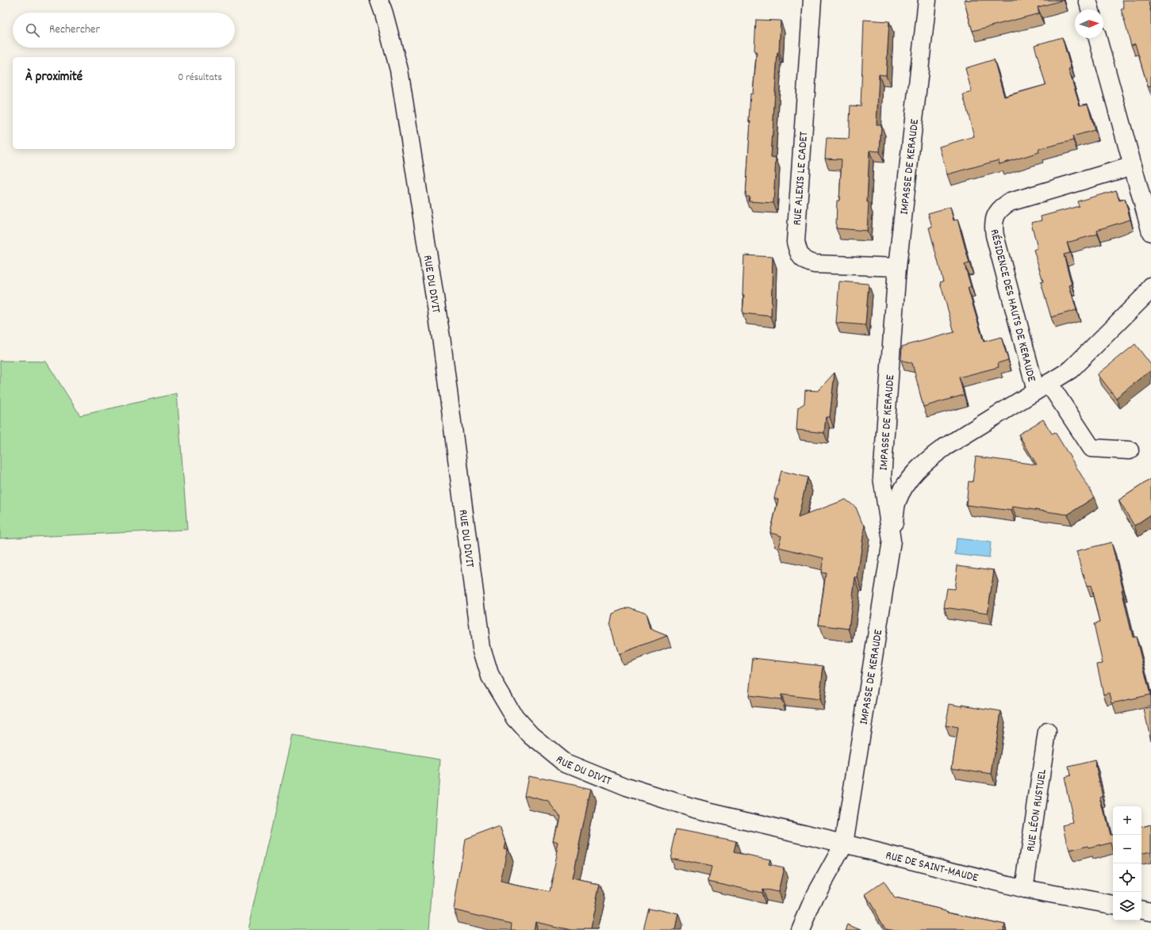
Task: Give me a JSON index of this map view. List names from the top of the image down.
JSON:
{
  "streets": {
    "street": [
      "IMPASSE DE KERAUDE",
      "RUE ALEXIS LE CADET",
      "RUE DU DIVIT",
      "RÉSIDENCE DES HAUTS DE KERAUDE",
      "RUE LÉON RUSTUEL",
      "RUE DE SAINT-MAUDE"
    ]
  },
  "crossings": [
    ["IMPASSE DE KERAUDE", "RUE ALEXIS LE CADET"],
    ["IMPASSE DE KERAUDE", "RUE DU DIVIT"],
    ["IMPASSE DE KERAUDE", "RÉSIDENCE DES HAUTS DE KERAUDE"],
    ["IMPASSE DE KERAUDE", "RUE DE SAINT-MAUDE"],
    ["RUE DU DIVIT", "RUE DE SAINT-MAUDE"],
    ["RUE LÉON RUSTUEL", "RUE DE SAINT-MAUDE"]
  ],
  "north": "right",
  "page": {
    "search": "Rechercher",
    "heading": ["À proximité", "0 résultats"],
    "map_buttons": ["+", "−"]
  }
}
